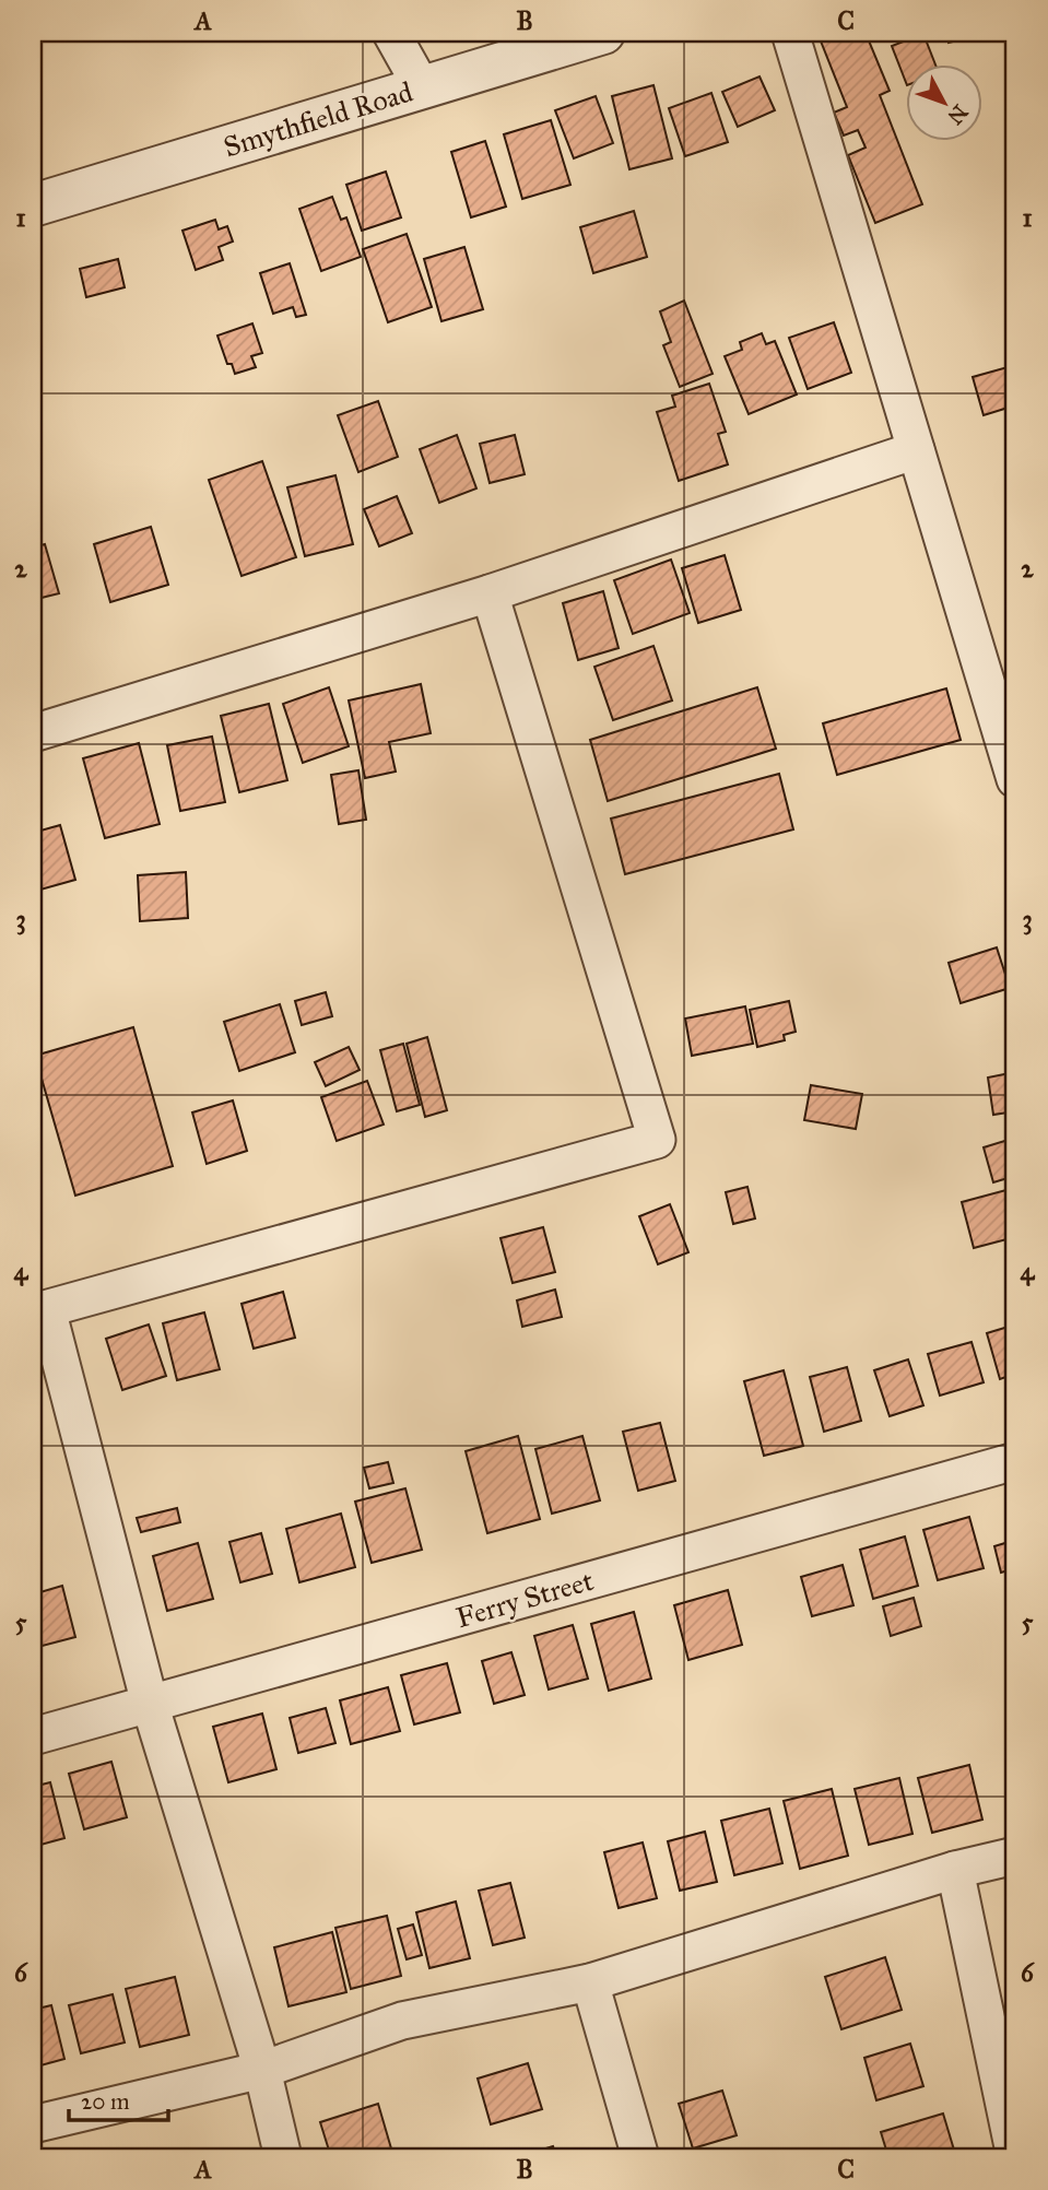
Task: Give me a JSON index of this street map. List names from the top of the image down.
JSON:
{
  "streets": {
    "street": ["Smythfield Road", "Ferry Street"]
  },
  "scale_bar": "20 m",
  "north": "bottom right",
  "grid": {
    "columns": ["A", "B", "C"],
    "rows": [
      "1",
      "2",
      "3",
      "4",
      "5",
      "6"
    ]
  }
}
